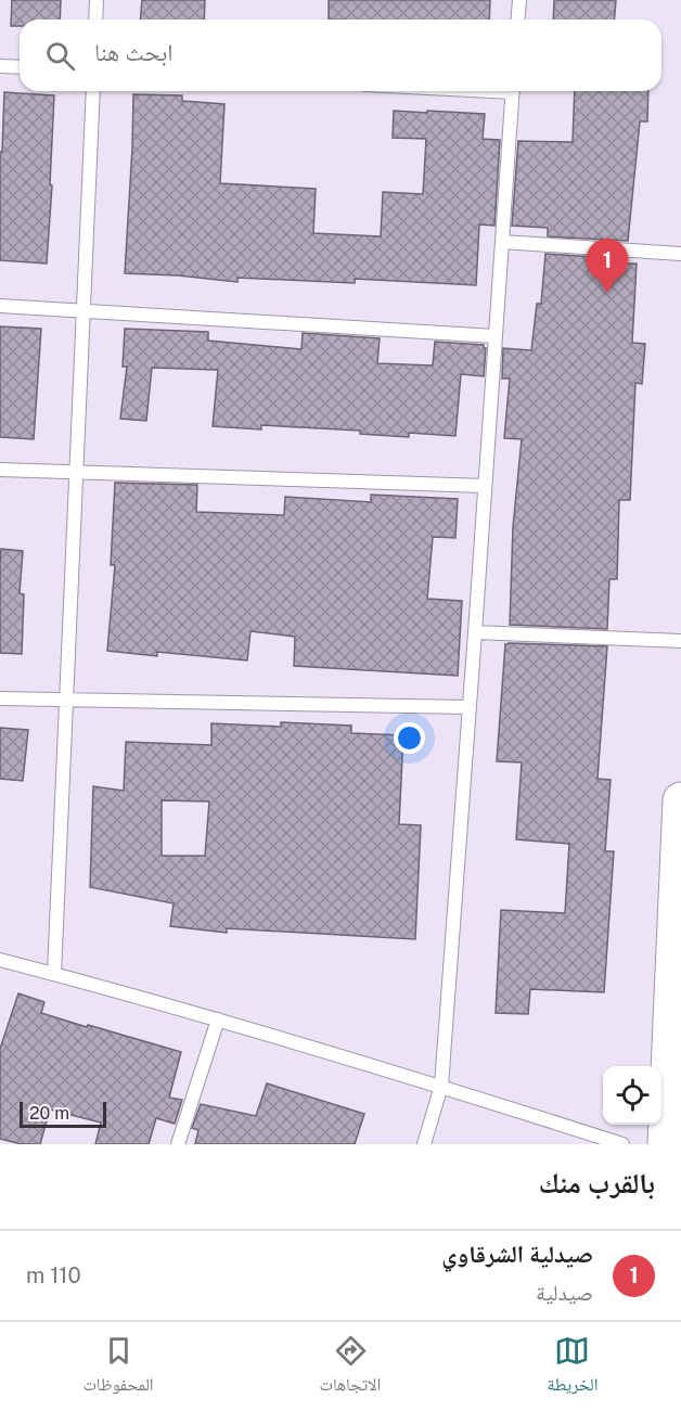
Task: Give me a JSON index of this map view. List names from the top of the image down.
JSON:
{
  "scale_bar": "20 m",
  "page": {
    "search": "ابحث هنا",
    "pins": "1",
    "scale": "20 m",
    "heading": "بالقرب منك",
    "list": [
      {
        "mark": "1",
        "name": "صيدلية الشرقاوي",
        "note": "صيدلية",
        "value": "110 m"
      }
    ],
    "nav": ["الخريطة", "الاتجاهات", "المحفوظات"]
  }
}
